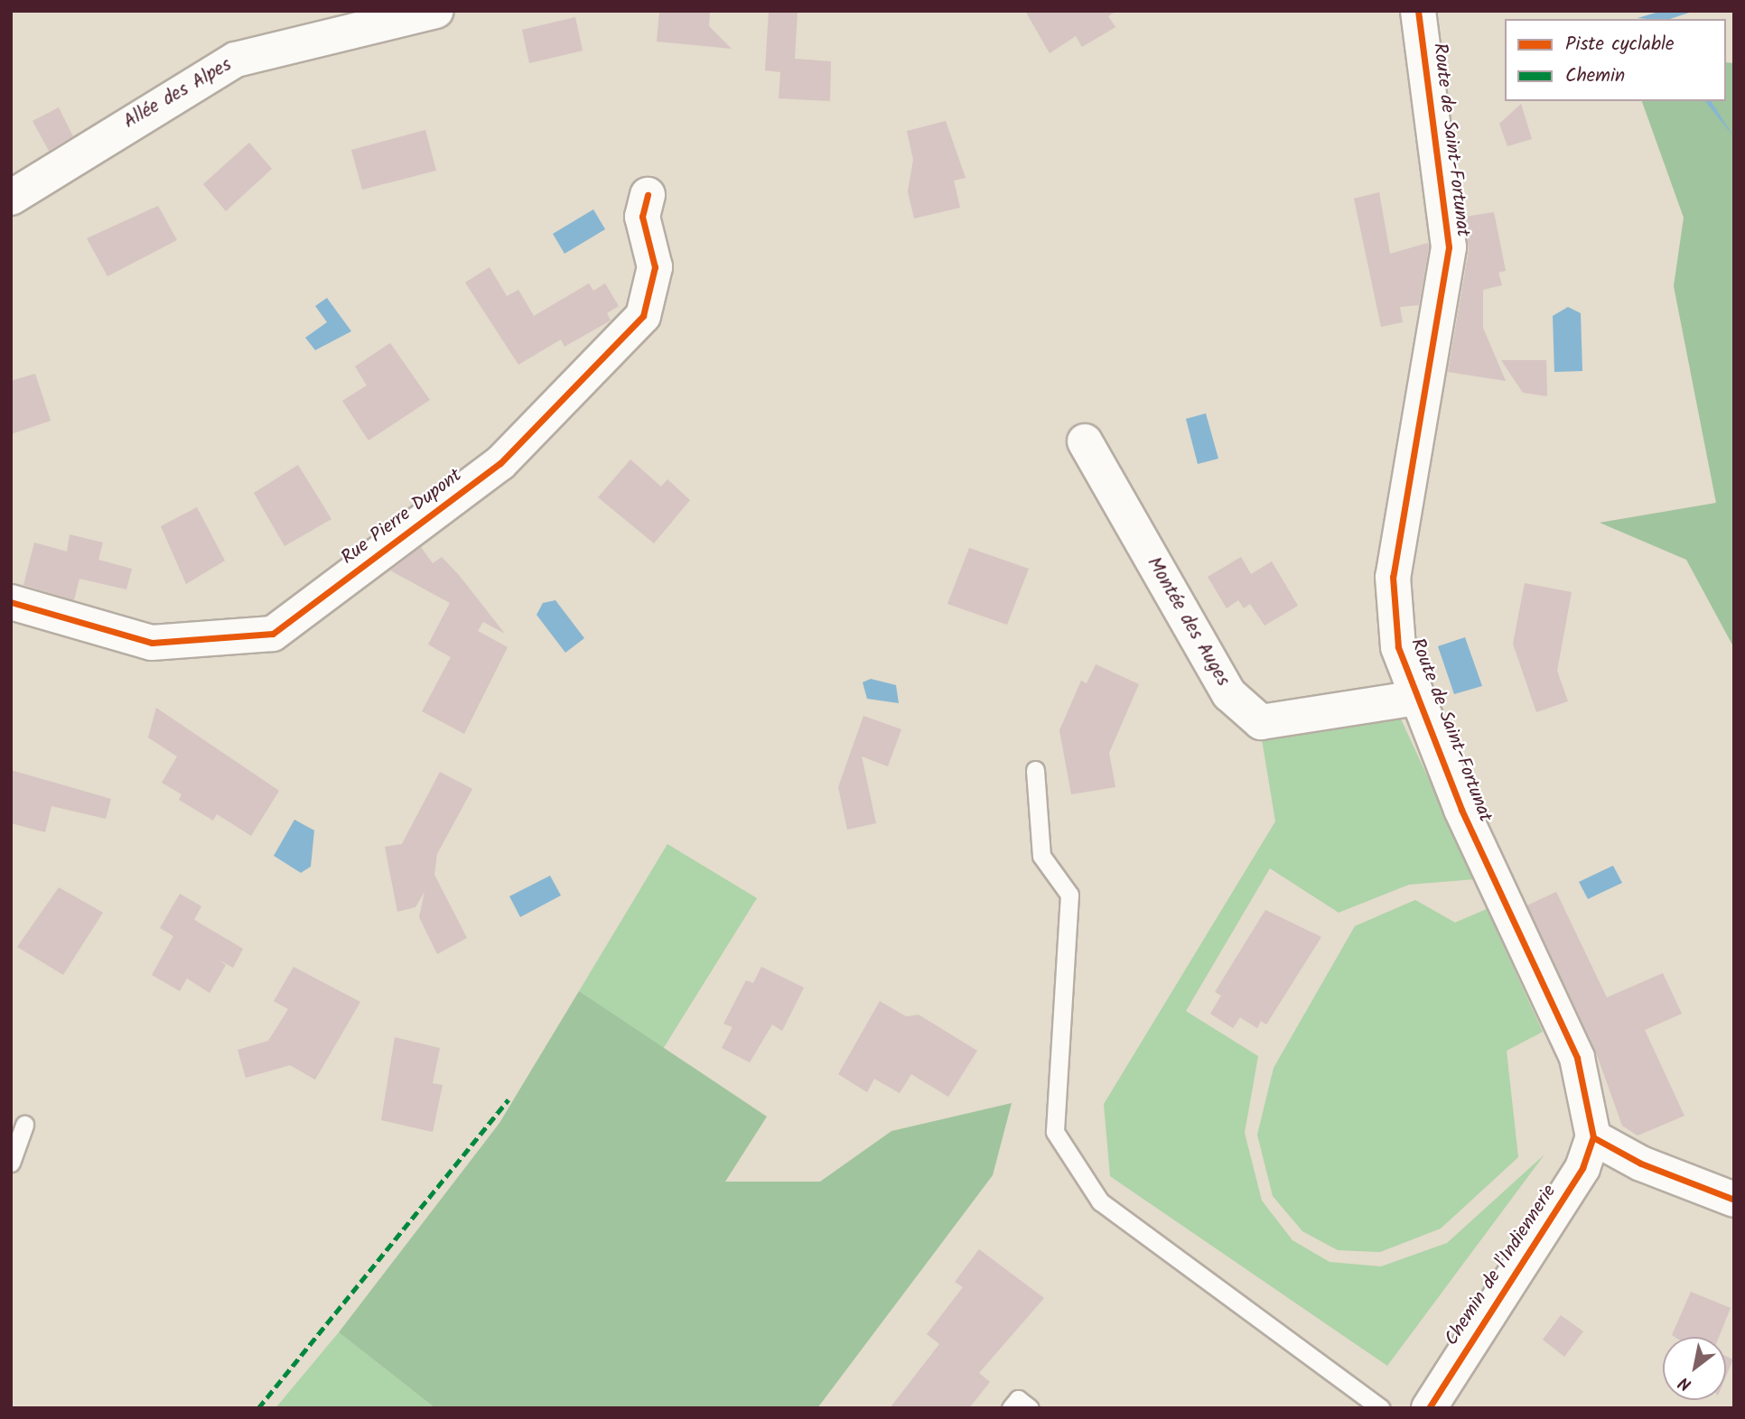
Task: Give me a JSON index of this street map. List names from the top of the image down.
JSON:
{
  "streets": {
    "street": [
      "Allée des Alpes",
      "Route de Saint-Fortunat",
      "Rue Pierre Dupont",
      "Montée des Auges",
      "Chemin de l'Indiennerie"
    ]
  },
  "crossings": [
    ["Route de Saint-Fortunat", "Montée des Auges"],
    ["Route de Saint-Fortunat", "Chemin de l'Indiennerie"]
  ],
  "legend": ["Piste cyclable", "Chemin"],
  "north": "bottom left"
}
